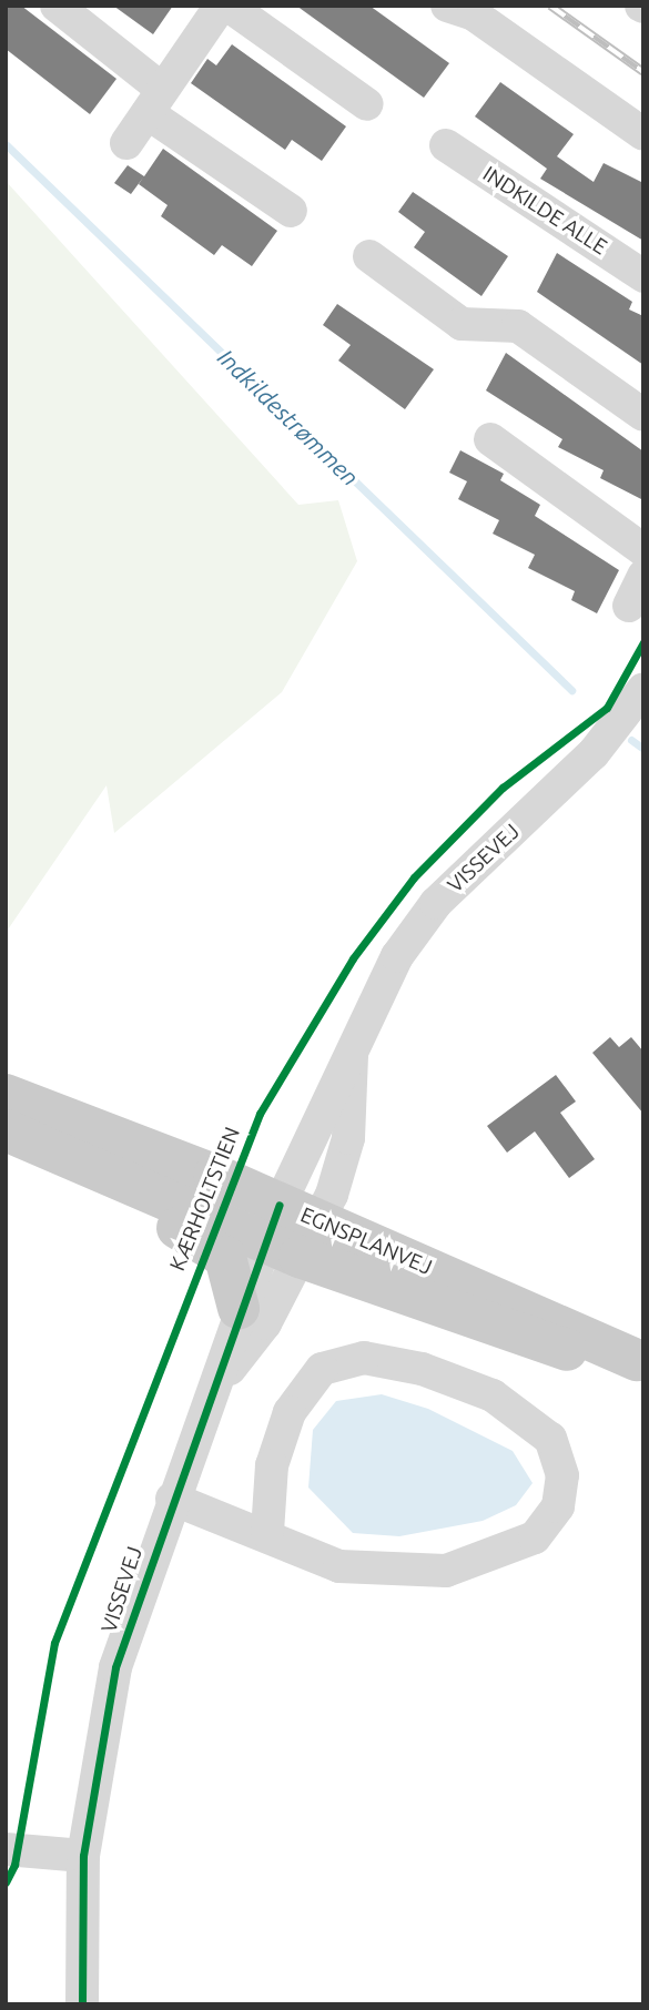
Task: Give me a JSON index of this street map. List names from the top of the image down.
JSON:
{
  "streets": {
    "main road": ["EGNSPLANVEJ"],
    "street": ["INDKILDE ALLE", "VISSEVEJ"],
    "cycle path": ["KÆRHOLTSTIEN"]
  },
  "crossings": [
    ["VISSEVEJ", "EGNSPLANVEJ"]
  ],
  "water": ["Indkildestrømmen"]
}
